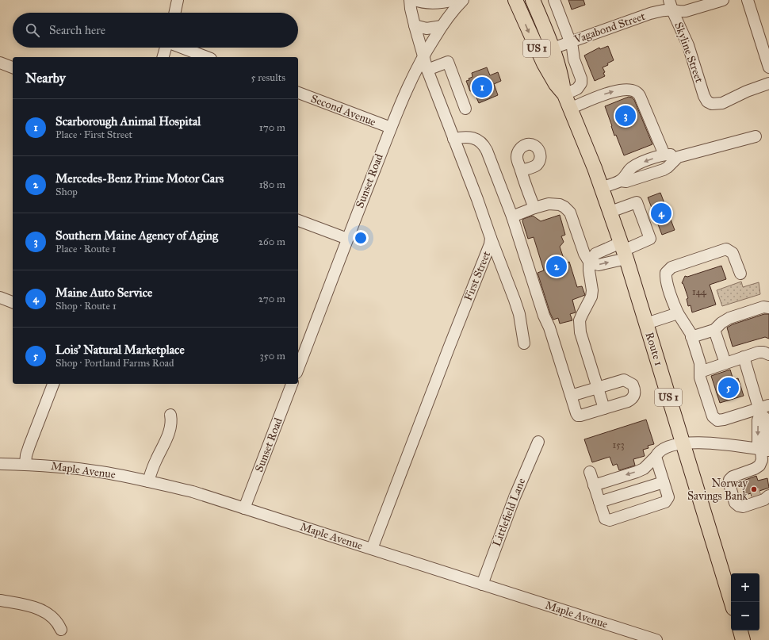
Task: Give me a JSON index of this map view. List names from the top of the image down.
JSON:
{
  "streets": {
    "main road": ["US 1", "Route 1"],
    "street": [
      "Vagabond Street",
      "Skyline Street",
      "Second Avenue",
      "Sunset Road",
      "First Street",
      "Maple Avenue",
      "Littlefield Lane"
    ]
  },
  "crossings": [
    ["Vagabond Street", "Skyline Street"],
    ["Vagabond Street", "Route 1"],
    ["Second Avenue", "Sunset Road"],
    ["Sunset Road", "First Street"],
    ["Sunset Road", "Maple Avenue"],
    ["First Street", "Maple Avenue"],
    ["Maple Avenue", "Littlefield Lane"]
  ],
  "places": ["Norway Savings Bank"],
  "house_numbers": ["144", "153"],
  "page": {
    "search": "Search here",
    "heading": ["Nearby", "5 results"],
    "pins": [
      "1",
      "3",
      "4",
      "2",
      "5"
    ],
    "list": [
      {
        "mark": "1",
        "name": "Scarborough Animal Hospital",
        "note": "Place · First Street",
        "value": "170 m"
      },
      {
        "mark": "2",
        "name": "Mercedes-Benz Prime Motor Cars",
        "note": "Shop",
        "value": "180 m"
      },
      {
        "mark": "3",
        "name": "Southern Maine Agency of Aging",
        "note": "Place · Route 1",
        "value": "260 m"
      },
      {
        "mark": "4",
        "name": "Maine Auto Service",
        "note": "Shop · Route 1",
        "value": "270 m"
      },
      {
        "mark": "5",
        "name": "Lois' Natural Marketplace",
        "note": "Shop · Portland Farms Road",
        "value": "350 m"
      }
    ],
    "map_buttons": ["+", "−"]
  }
}
